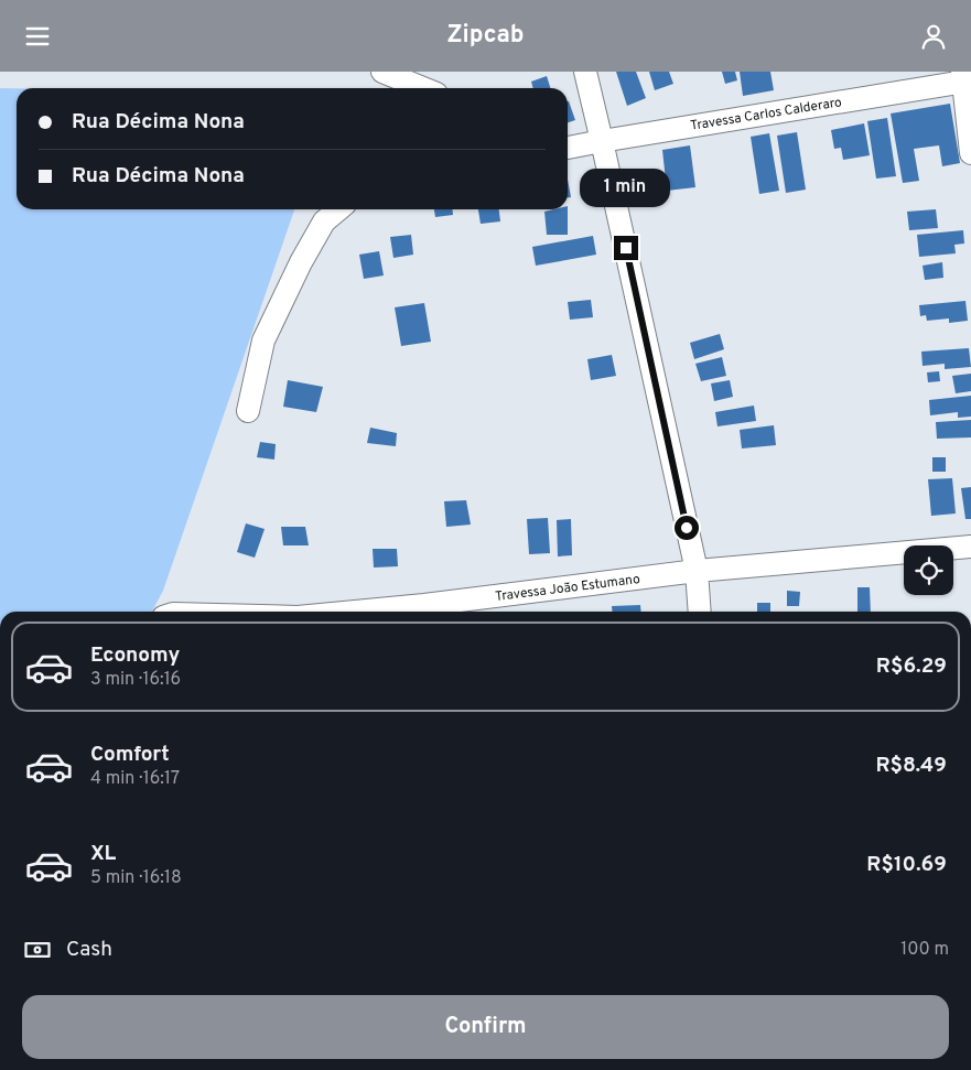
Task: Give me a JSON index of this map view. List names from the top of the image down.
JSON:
{
  "streets": {
    "street": ["Travessa Carlos Calderaro", "Travessa João Estumano"]
  },
  "page": {
    "header": "Zipcab",
    "banner": ["Rua Décima Nona", "Rua Décima Nona"],
    "bubble": "1 min",
    "list": [
      {
        "name": "Economy",
        "note": "3 min · 16:16",
        "value": "R$6.29"
      },
      {
        "name": "Comfort",
        "note": "4 min · 16:17",
        "value": "R$8.49"
      },
      {
        "name": "XL",
        "note": "5 min · 16:18",
        "value": "R$10.69"
      }
    ],
    "pay": ["Cash", "100 m"],
    "buttons": "Confirm"
  }
}
